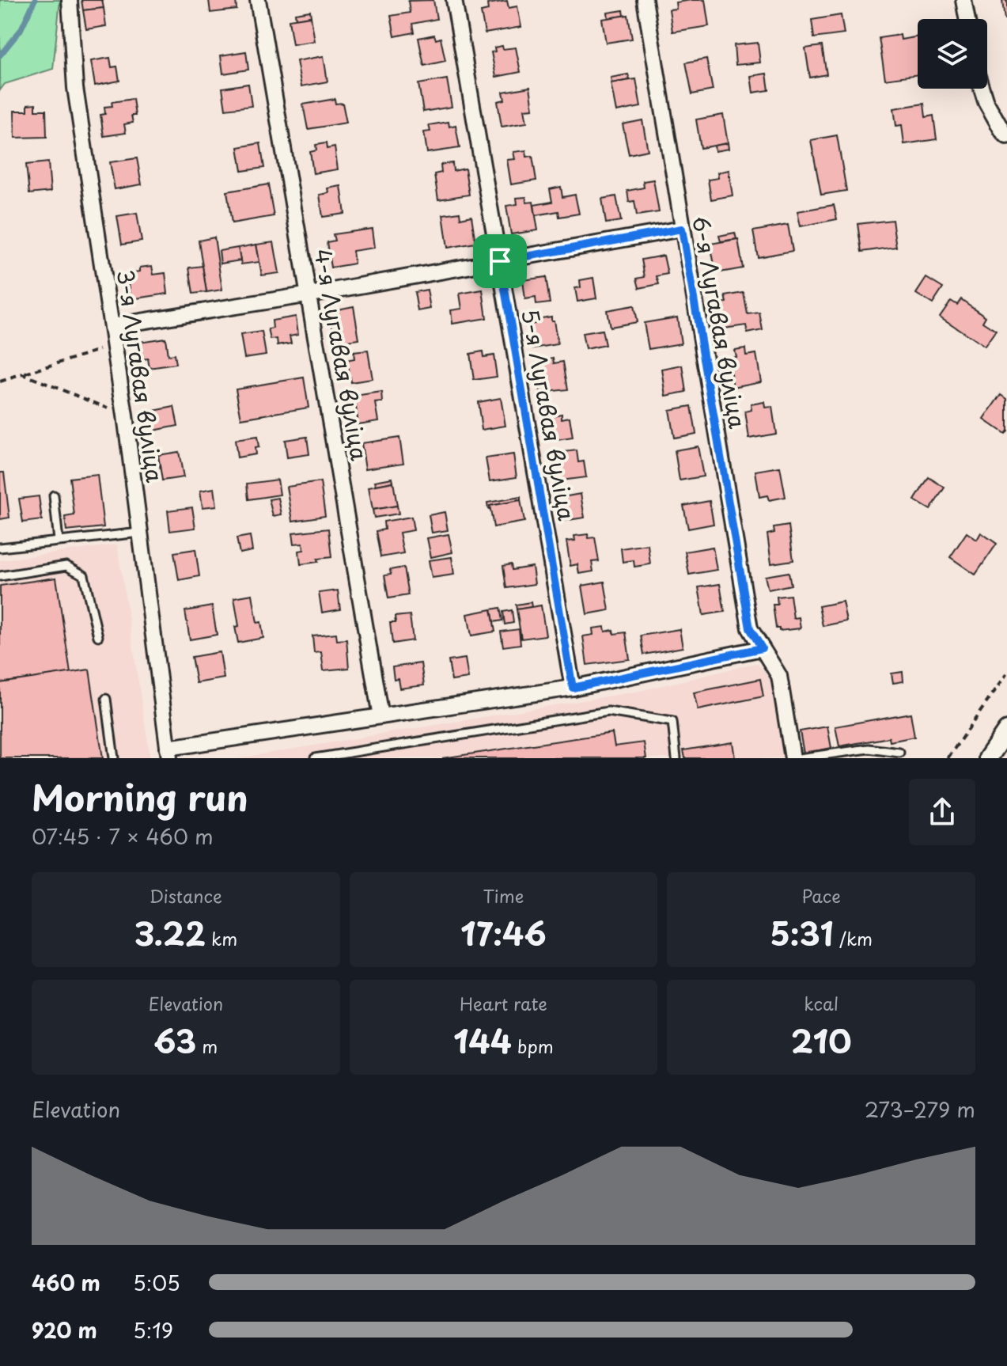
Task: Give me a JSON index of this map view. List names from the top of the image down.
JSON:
{
  "streets": {
    "street": [
      "6-я Лугавая вуліца",
      "4-я Лугавая вуліца",
      "3-я Лугавая вуліца",
      "5-я Лугавая вуліца"
    ]
  },
  "page": {
    "heading": ["Morning run", "07:45 · 7 × 460 m"],
    "stats": [
      ["Distance", "3.22 km"],
      ["Time", "17:46"],
      ["Pace", "5:31 /km"],
      ["Elevation", "63 m"],
      ["Heart rate", "144 bpm"],
      ["kcal", "210"]
    ],
    "chart": ["Elevation", "273–279 m"],
    "list": [
      {
        "name": "460 m",
        "note": "5:05"
      },
      {
        "name": "920 m",
        "note": "5:19"
      }
    ]
  }
}
